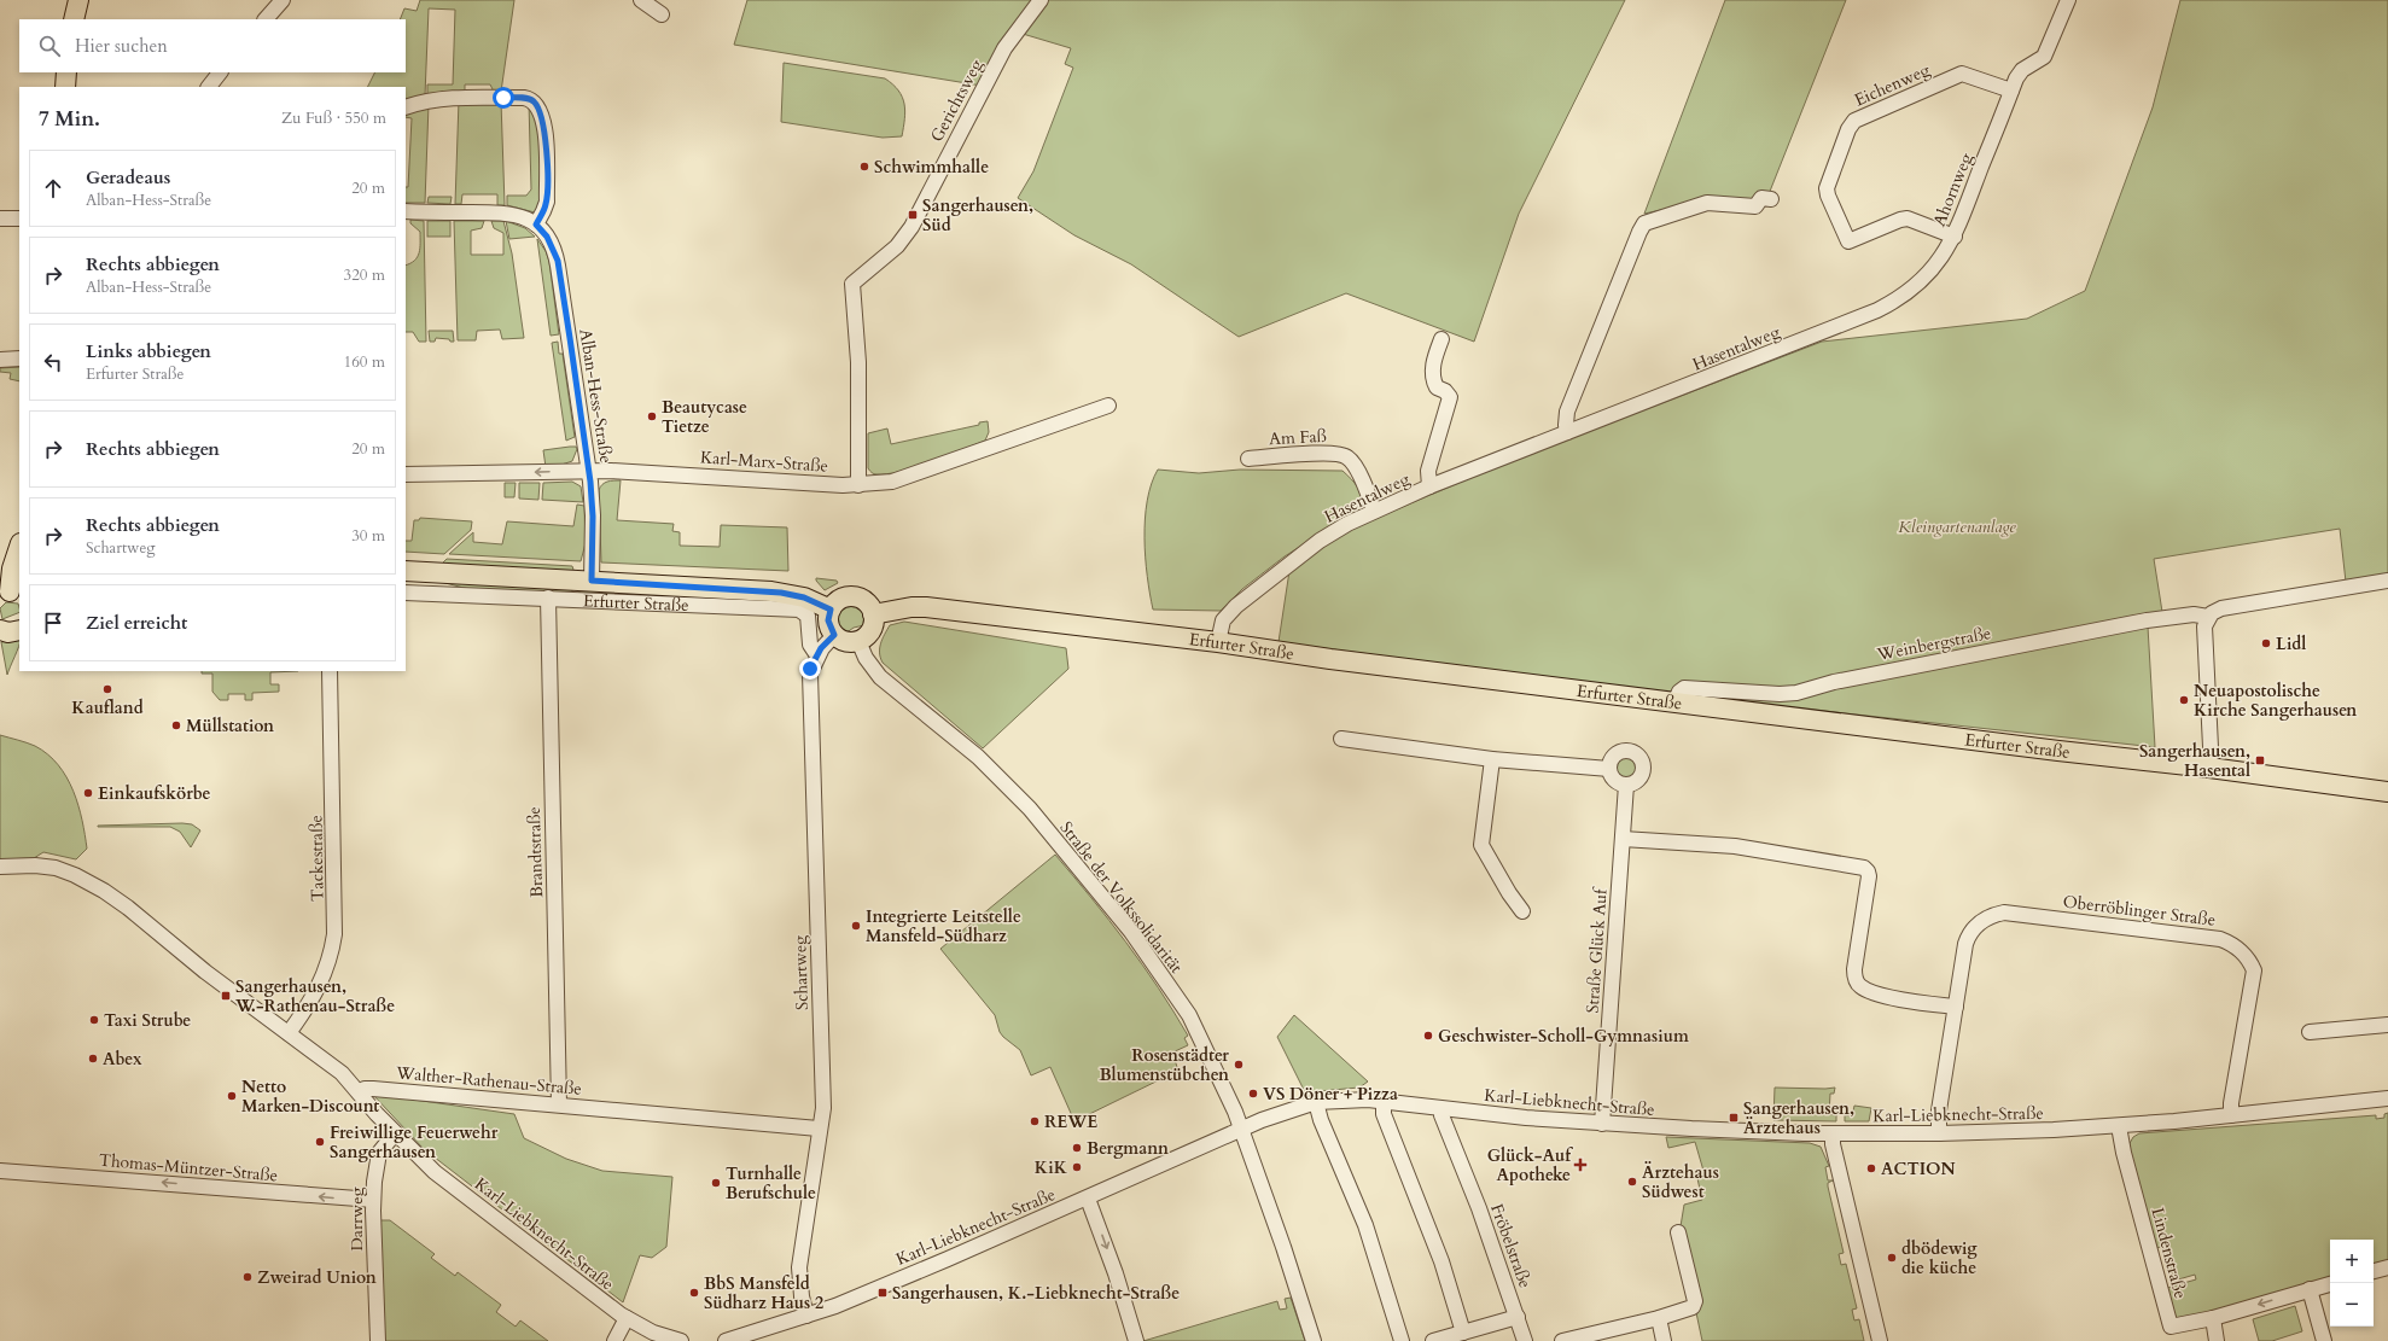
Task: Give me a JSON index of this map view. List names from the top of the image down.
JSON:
{
  "streets": {
    "main road": ["Erfurter Straße"],
    "street": [
      "Eichenweg",
      "Gerichtsweg",
      "Ahornweg",
      "Hasentalweg",
      "Alban-Hess-Straße",
      "Am Faß",
      "Karl-Marx-Straße",
      "Weinbergstraße",
      "Brandtstraße",
      "Tackestraße",
      "Straße der Volkssolidarität",
      "Oberröblinger Straße",
      "Straße Glück Auf",
      "Schartweg",
      "Walther-Rathenau-Straße",
      "Karl-Liebknecht-Straße",
      "Thomas-Müntzer-Straße",
      "Darrweg",
      "Fröbelstraße",
      "Lindenstraße"
    ]
  },
  "crossings": [
    ["Eichenweg", "Ahornweg"],
    ["Gerichtsweg", "Karl-Marx-Straße"],
    ["Ahornweg", "Hasentalweg"],
    ["Hasentalweg", "Am Faß"],
    ["Hasentalweg", "Erfurter Straße"],
    ["Alban-Hess-Straße", "Karl-Marx-Straße"],
    ["Alban-Hess-Straße", "Erfurter Straße"],
    ["Erfurter Straße", "Weinbergstraße"],
    ["Erfurter Straße", "Brandtstraße"],
    ["Erfurter Straße", "Straße der Volkssolidarität"],
    ["Erfurter Straße", "Schartweg"],
    ["Brandtstraße", "Walther-Rathenau-Straße"],
    ["Straße der Volkssolidarität", "Schartweg"],
    ["Straße der Volkssolidarität", "Karl-Liebknecht-Straße"],
    ["Oberröblinger Straße", "Karl-Liebknecht-Straße"],
    ["Straße Glück Auf", "Karl-Liebknecht-Straße"],
    ["Schartweg", "Walther-Rathenau-Straße"],
    ["Schartweg", "Karl-Liebknecht-Straße"],
    ["Walther-Rathenau-Straße", "Karl-Liebknecht-Straße"],
    ["Karl-Liebknecht-Straße", "Darrweg"],
    ["Karl-Liebknecht-Straße", "Fröbelstraße"],
    ["Karl-Liebknecht-Straße", "Lindenstraße"],
    ["Thomas-Müntzer-Straße", "Darrweg"]
  ],
  "one_way": ["Thomas-Müntzer-Straße"],
  "parks": ["Kleingartenanlage"],
  "places": {
    "other": [
      "Schwimmhalle",
      "Beautycase Tietze",
      "Lidl",
      "Kaufland",
      "Neuapostolische Kirche Sangerhausen",
      "Müllstation",
      "Einkaufskörbe",
      "Integrierte Leitstelle Mansfeld-Südharz",
      "Taxi Strube",
      "Geschwister-Scholl-Gymnasium",
      "Abex",
      "Rosenstädter Blumenstübchen",
      "VS Döner + Pizza",
      "Netto Marken-Discount",
      "REWE",
      "Freiwillige Feuerwehr Sangerhausen",
      "Bergmann",
      "KiK",
      "ACTION",
      "Ärztehaus Südwest",
      "Turnhalle Berufschule",
      "dbödewig die küche",
      "Zweirad Union",
      "BbS Mansfeld Südharz Haus 2"
    ],
    "transit": [
      "Sangerhausen, Süd",
      "Sangerhausen, Hasental",
      "Sangerhausen, W.-Rathenau-Straße",
      "Sangerhausen, Ärztehaus",
      "Sangerhausen, K.-Liebknecht-Straße"
    ],
    "health": ["Glück-Auf Apotheke"]
  },
  "page": {
    "search": "Hier suchen",
    "heading": ["7 Min.", "Zu Fuß · 550 m"],
    "list": [
      ["Geradeaus", "Alban-Hess-Straße", "20 m"],
      ["Rechts abbiegen", "Alban-Hess-Straße", "320 m"],
      ["Links abbiegen", "Erfurter Straße", "160 m"],
      ["Rechts abbiegen", "20 m"],
      ["Rechts abbiegen", "Schartweg", "30 m"],
      "Ziel erreicht"
    ],
    "map_buttons": ["+", "−"]
  }
}
